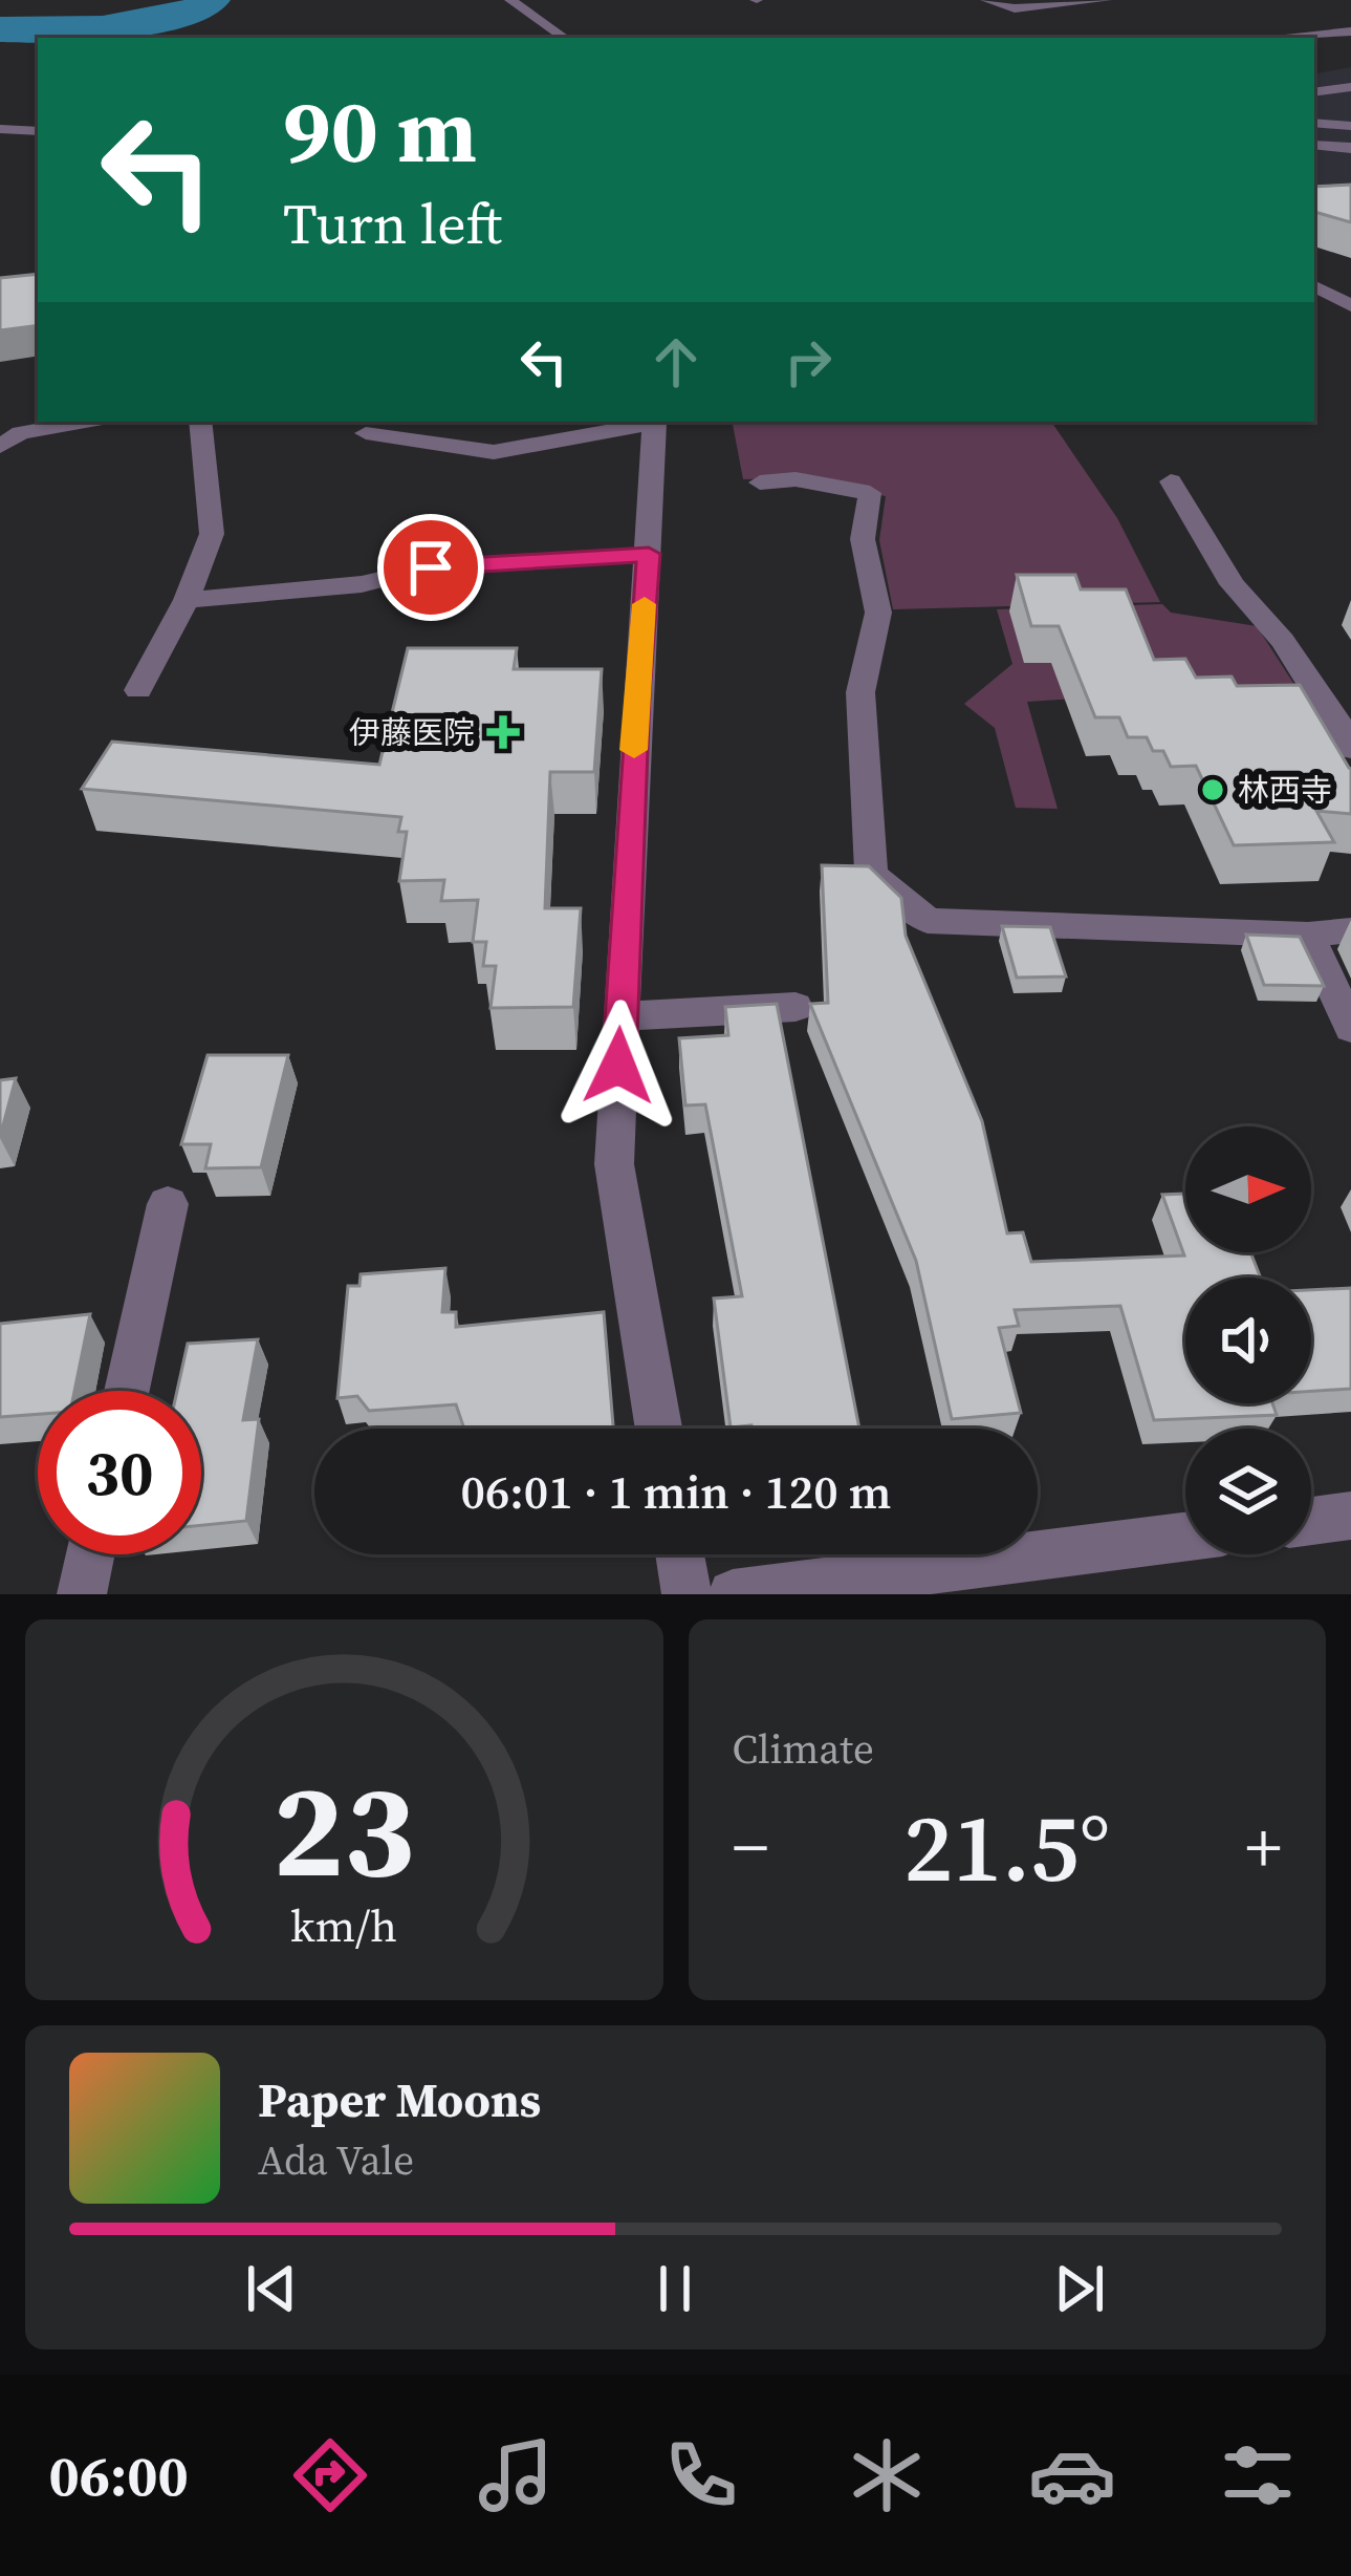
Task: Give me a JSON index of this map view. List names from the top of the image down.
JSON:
{
  "places": {
    "health": ["伊藤医院"],
    "other": ["林西寺"]
  },
  "north": "right",
  "page": {
    "turn": ["90 m", "Turn left"],
    "limit": "30",
    "trip": "06:01 · 1 min · 120 m",
    "tile": "Climate",
    "heat": ["−", "21.5°", "+"],
    "song": ["Paper Moons", "Ada Vale"],
    "tabs": "06:00",
    "gauge": ["23", "km/h"]
  }
}
